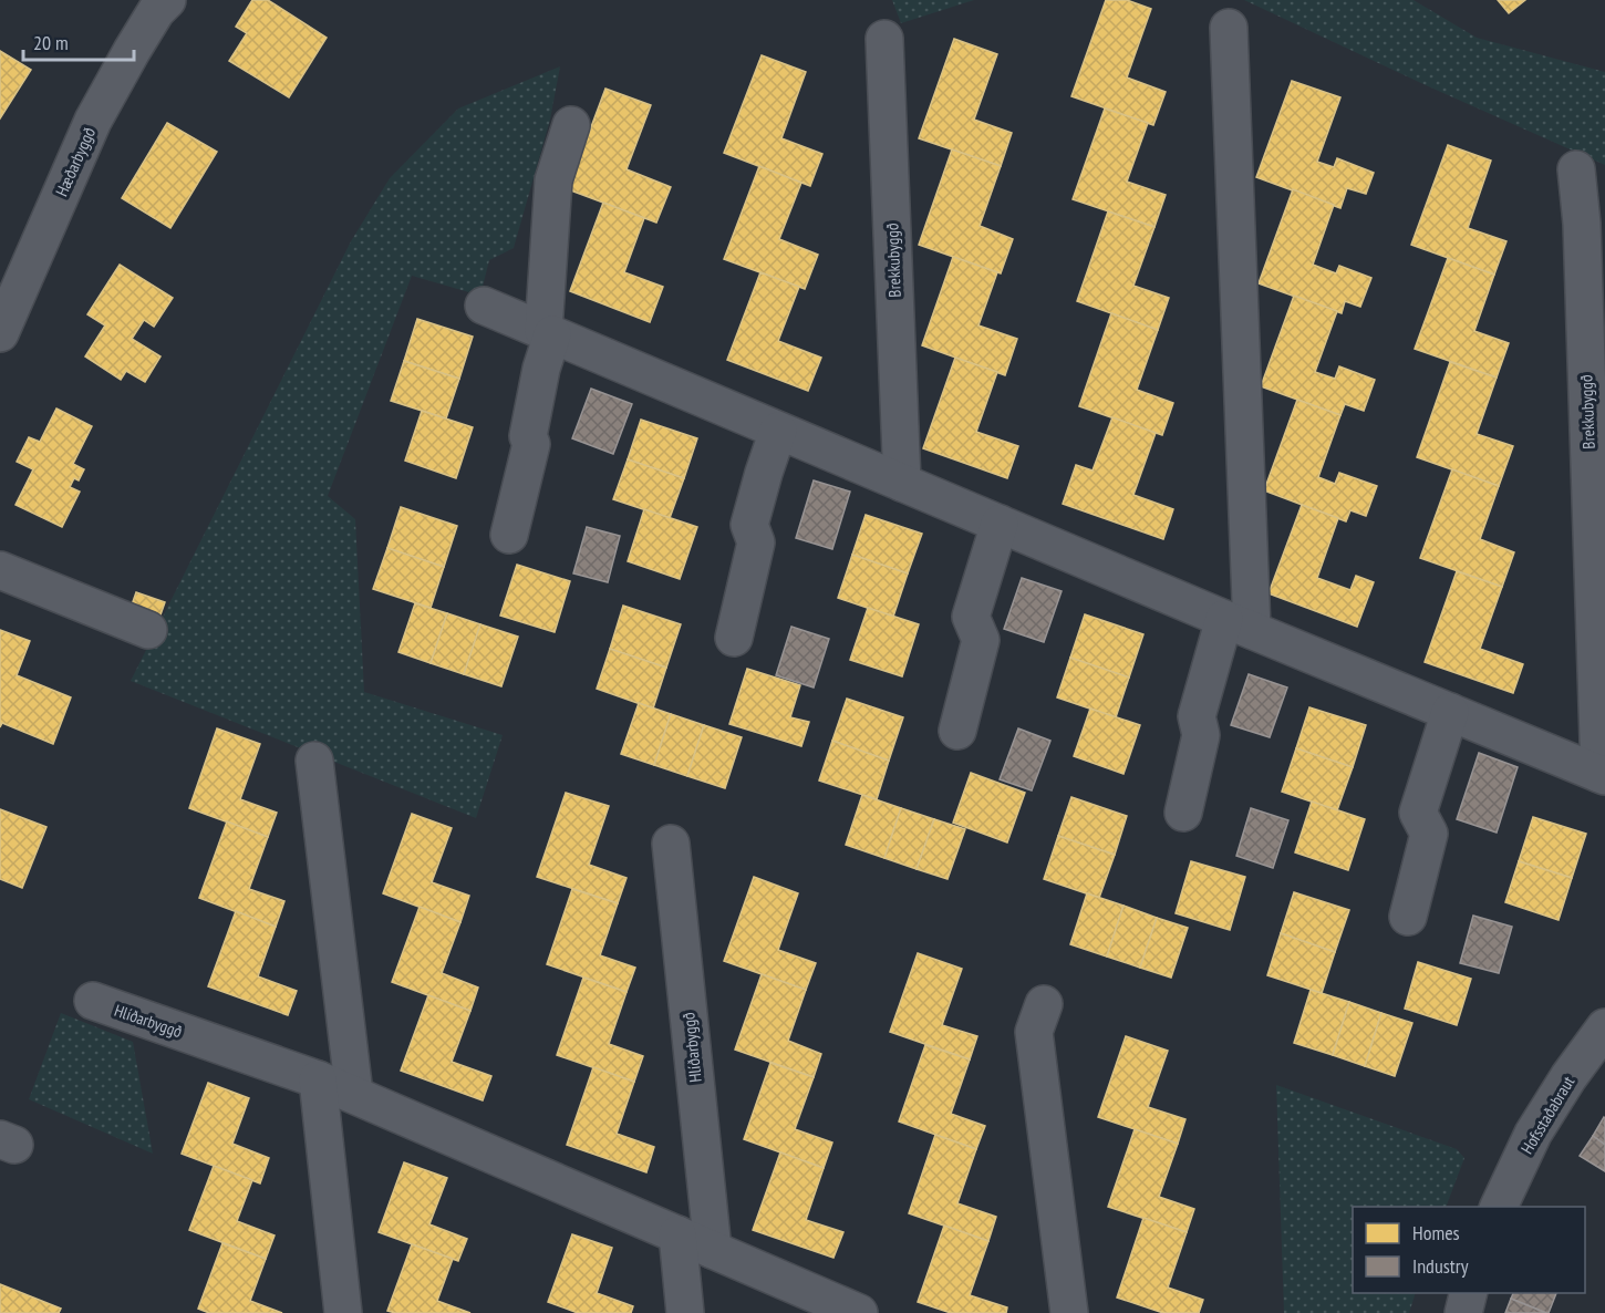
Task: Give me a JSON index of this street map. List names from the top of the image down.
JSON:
{
  "streets": {
    "street": [
      "Hæðarbyggð",
      "Brekkubyggð",
      "Hlíðarbyggð",
      "Hofsstaðabraut"
    ]
  },
  "legend": ["Homes", "Industry"],
  "scale_bar": "20 m"
}
